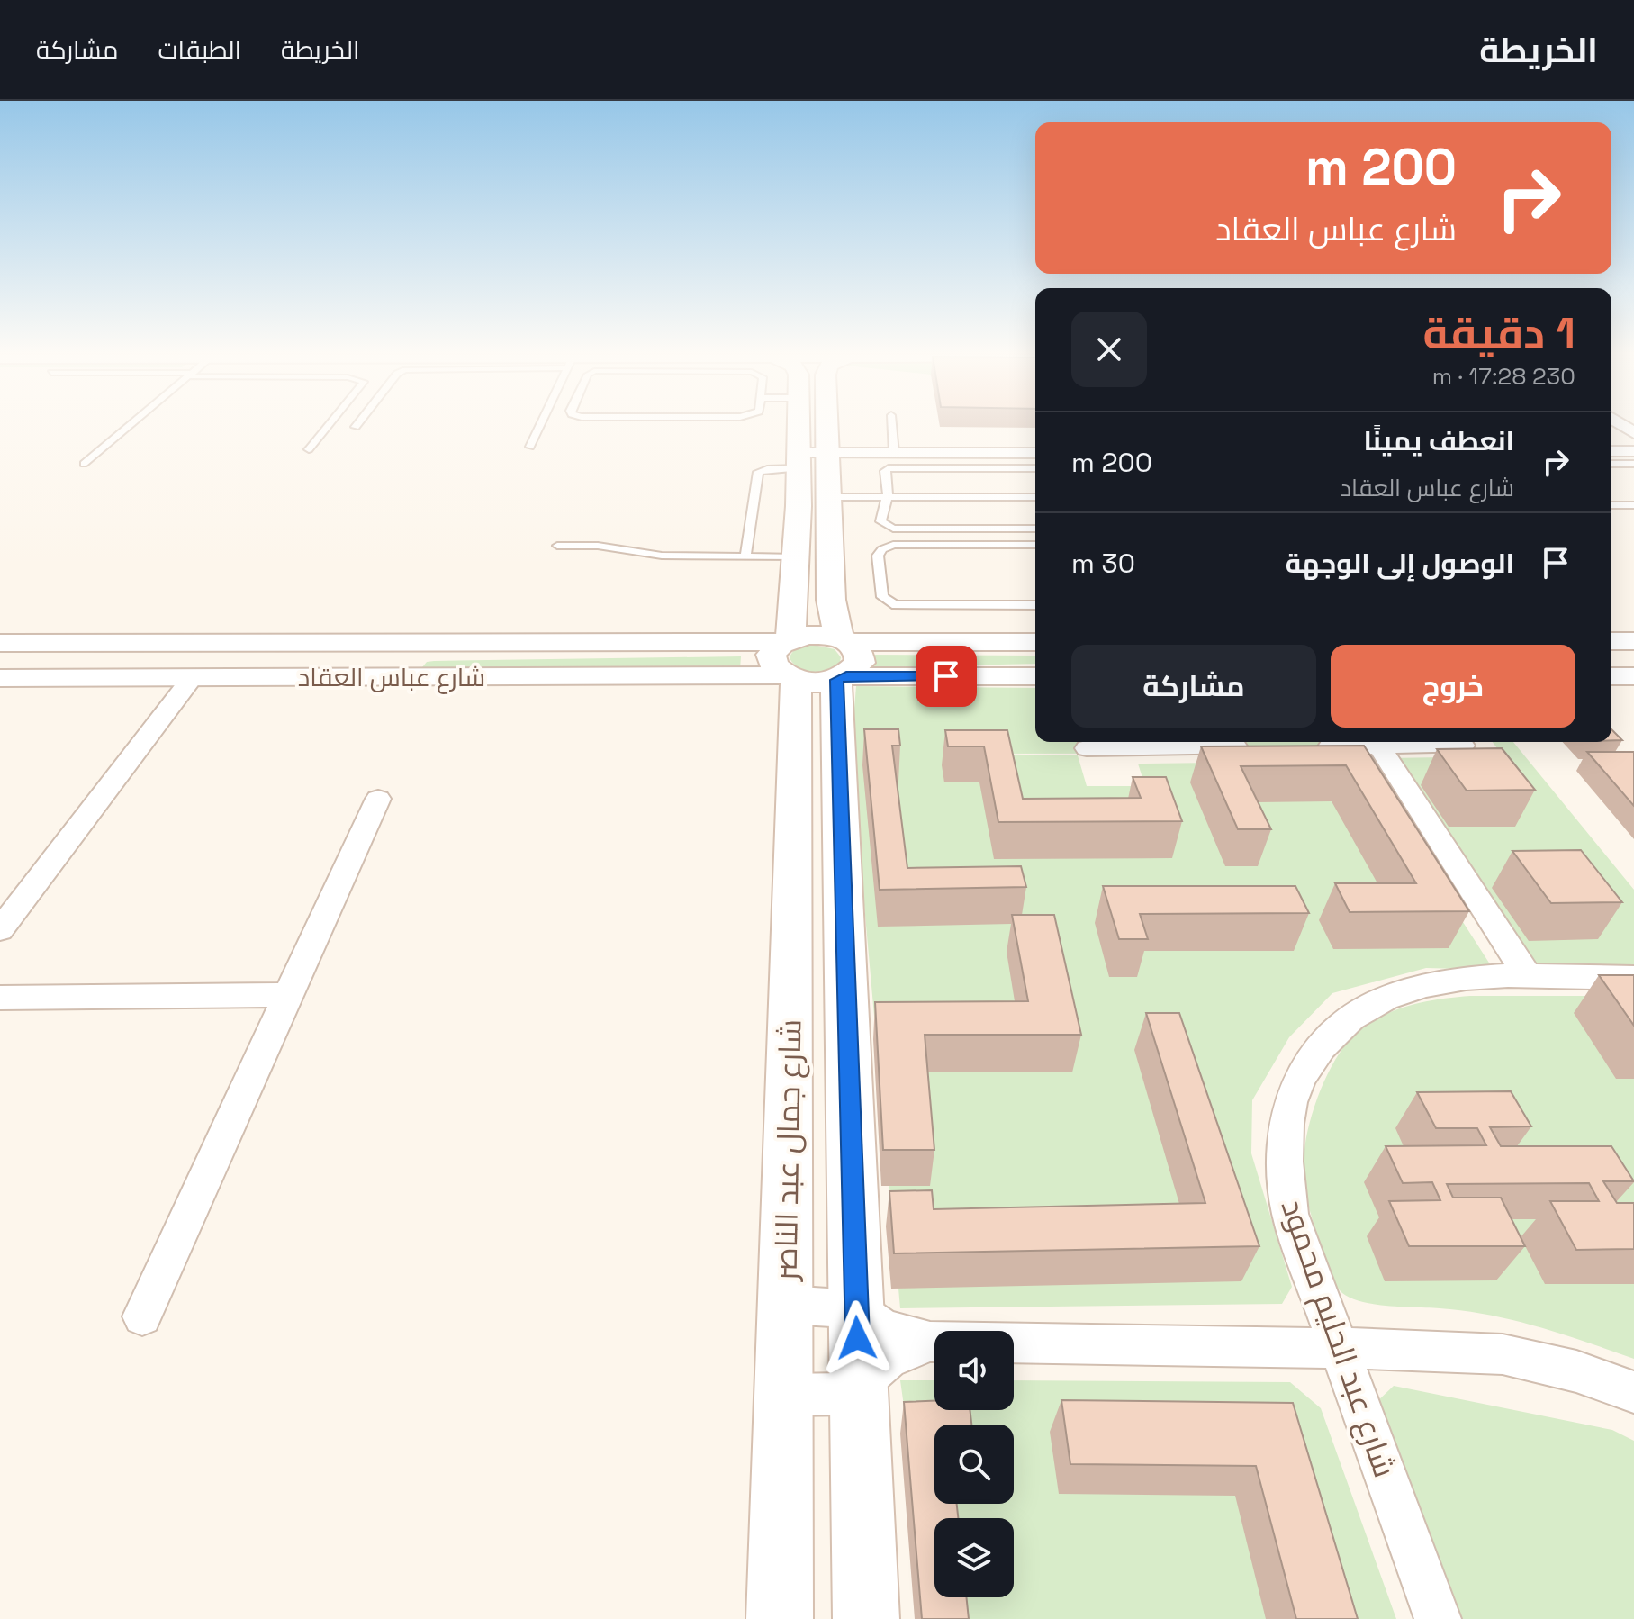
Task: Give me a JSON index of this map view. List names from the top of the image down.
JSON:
{
  "streets": {
    "main road": ["شارع جمال عبد الناصر"],
    "street": ["شارع عباس العقاد", "شارع عبد الحليم محمود"]
  },
  "crossings": [
    ["شارع عباس العقاد", "شارع جمال عبد الناصر"]
  ],
  "page": {
    "header": "الخريطة",
    "nav": ["الخريطة", "الطبقات", "مشاركة"],
    "turn": ["200 m", "شارع عباس العقاد"],
    "heading": ["1 دقيقة", "230 m · 17:28"],
    "list": [
      {
        "name": "انعطف يمينًا",
        "note": "شارع عباس العقاد",
        "value": "200 m"
      },
      {
        "name": "الوصول إلى الوجهة",
        "value": "30 m"
      }
    ],
    "buttons": ["خروج", "مشاركة"]
  }
}
